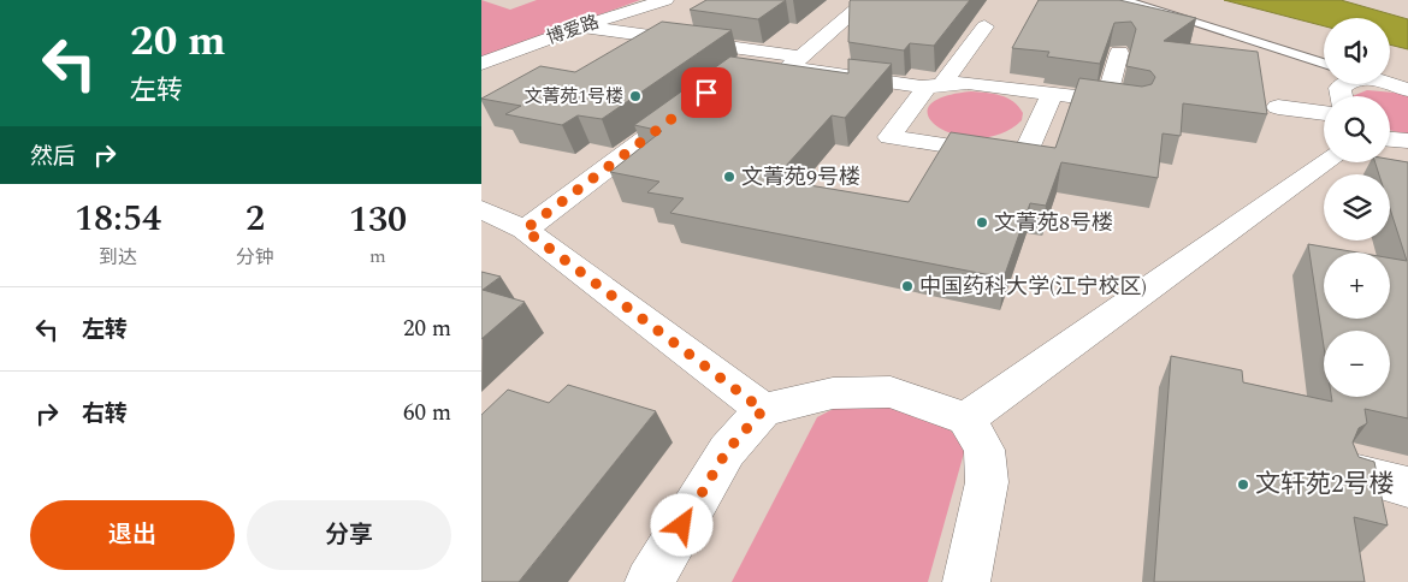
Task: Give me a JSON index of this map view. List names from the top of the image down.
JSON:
{
  "streets": {
    "street": ["博爱路"]
  },
  "places": [
    "文菁苑1号楼",
    "文菁苑9号楼",
    "文菁苑8号楼",
    "中国药科大学(江宁校区)",
    "文轩苑2号楼"
  ],
  "page": {
    "turn": ["20 m", "左转"],
    "map_buttons": ["+", "−"],
    "then": "然后",
    "eta": [
      "18:54",
      "到达",
      "2",
      "分钟",
      "130",
      "m"
    ],
    "list": [
      {
        "name": "左转",
        "value": "20 m"
      },
      {
        "name": "右转",
        "value": "60 m"
      }
    ],
    "buttons": ["退出", "分享"]
  }
}
